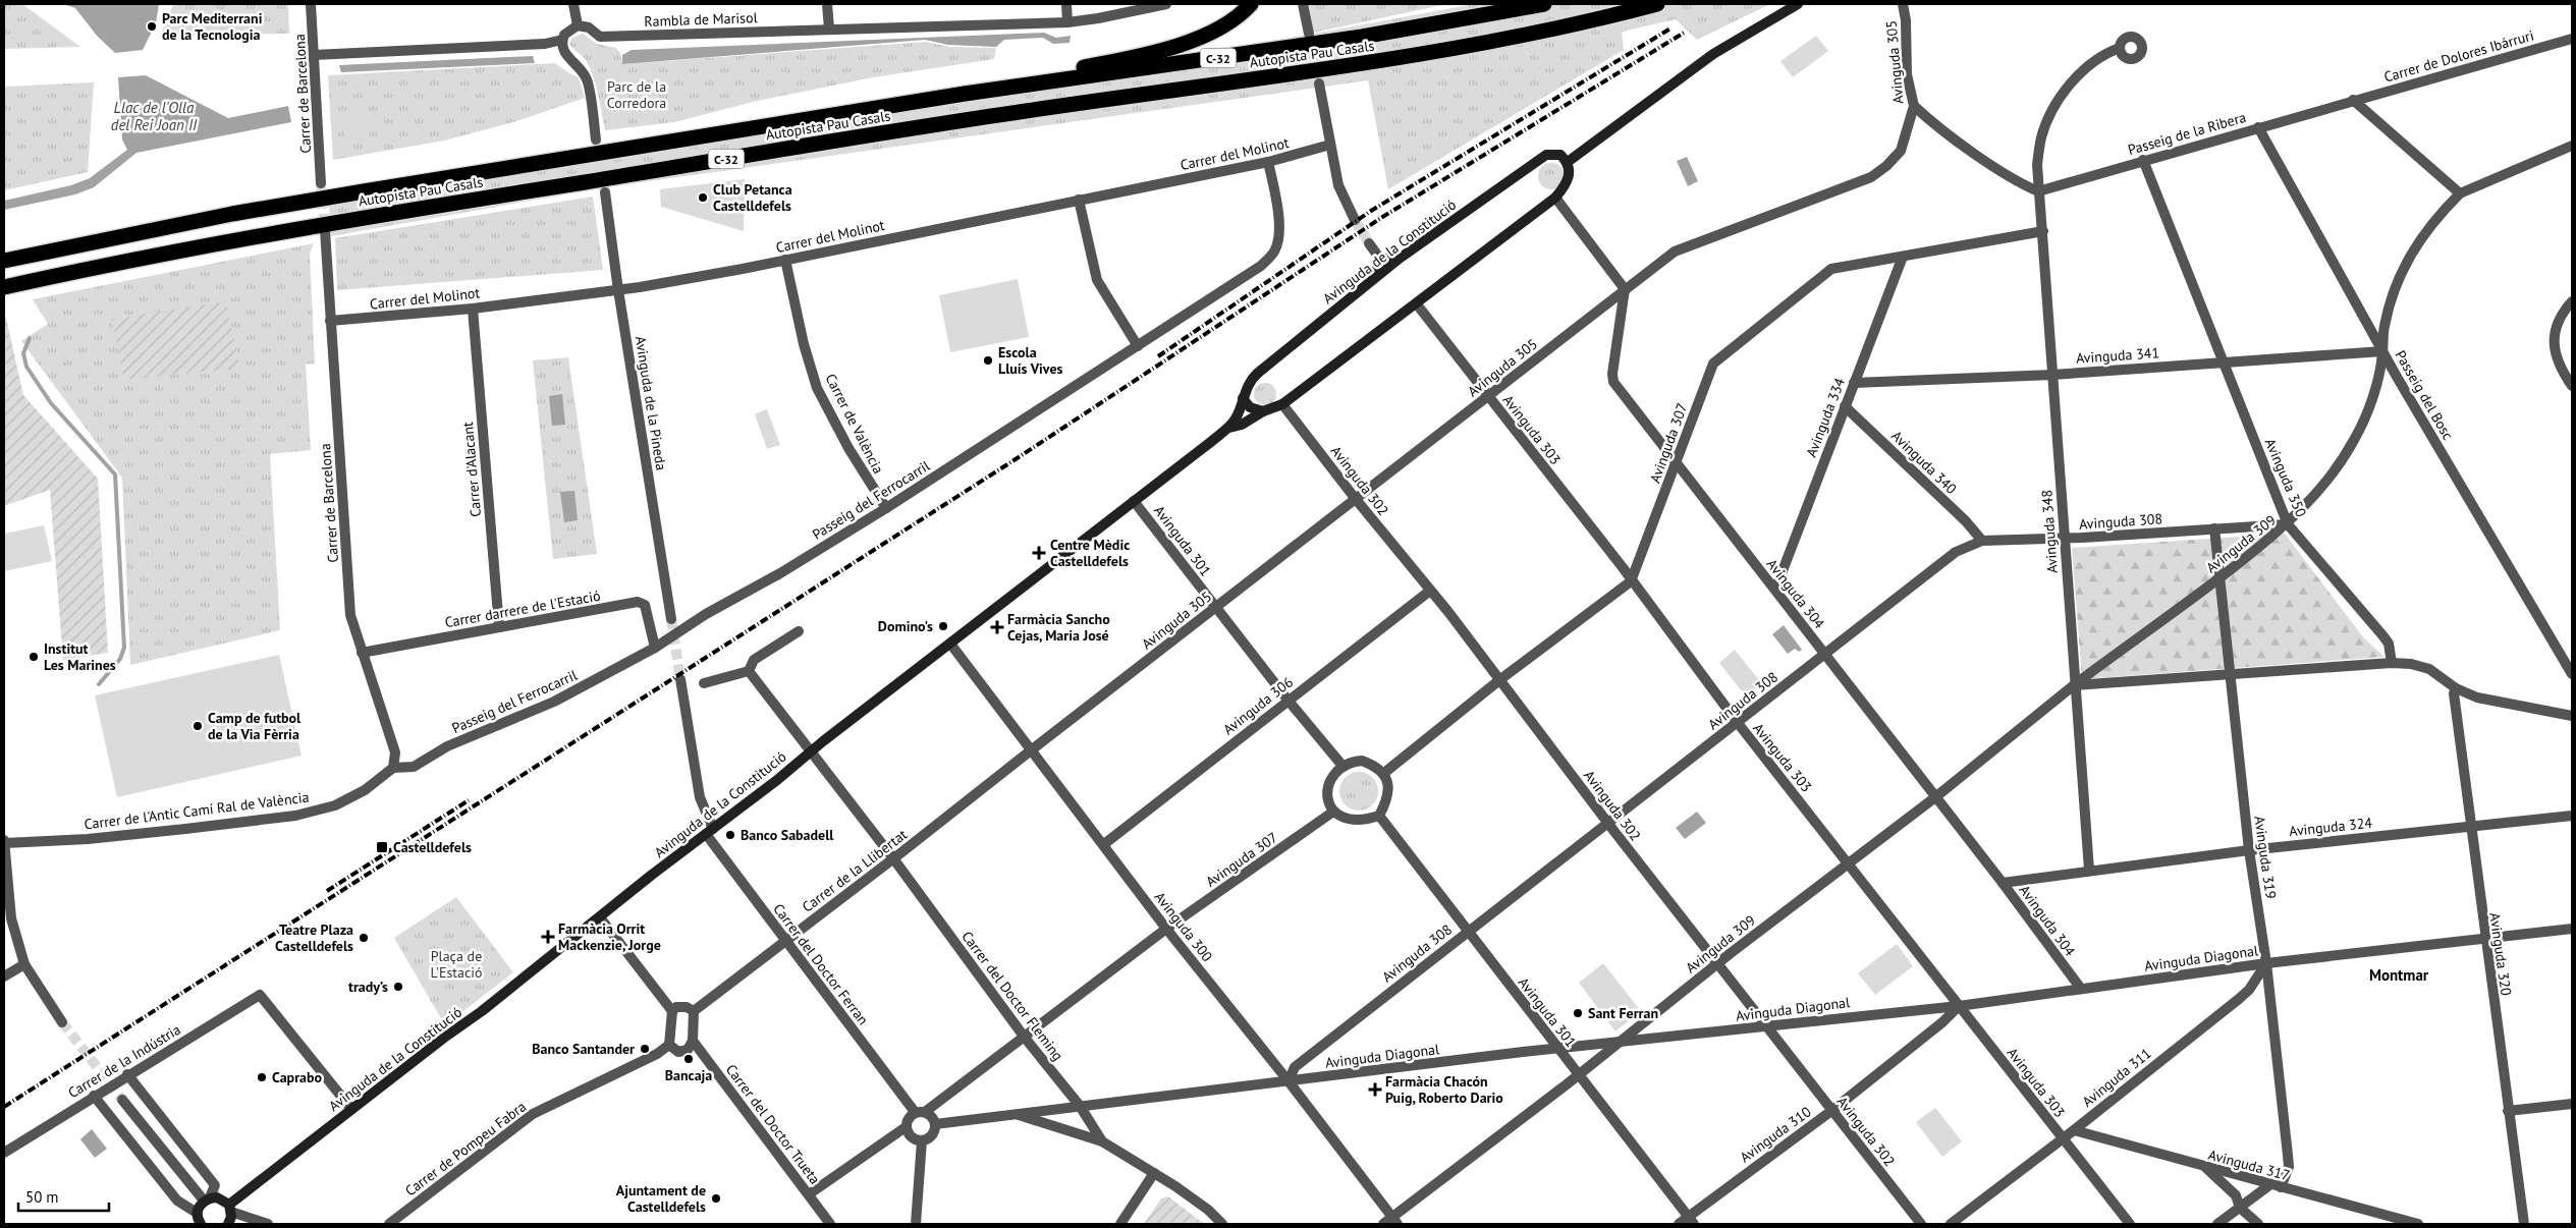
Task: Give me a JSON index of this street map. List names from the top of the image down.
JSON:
{
  "streets": {
    "highway": ["Autopista Pau Casals", "C-32"],
    "street": [
      "Rambla de Marisol",
      "Carrer de Dolores Ibárruri",
      "Avinguda 305",
      "Carrer de Barcelona",
      "Passeig de la Ribera",
      "Carrer del Molinot",
      "Avinguda de la Constitució",
      "Avinguda 341",
      "Passeig del Bosc",
      "Avinguda de la Pineda",
      "Avinguda 334",
      "Carrer de València",
      "Avinguda 303",
      "Avinguda 307",
      "Avinguda 340",
      "Carrer d'Alacant",
      "Avinguda 350",
      "Avinguda 302",
      "Passeig del Ferrocarril",
      "Avinguda 308",
      "Avinguda 348",
      "Avinguda 301",
      "Avinguda 309",
      "Avinguda 304",
      "Carrer darrere de l'Estació",
      "Avinguda 306",
      "Carrer de l'Antic Camí Ral de València",
      "Avinguda 324",
      "Avinguda 319",
      "Carrer de la Llibertat",
      "Avinguda 300",
      "Avinguda 320",
      "Avinguda Diagonal",
      "Carrer del Doctor Ferran",
      "Carrer del Doctor Fleming",
      "Carrer de la Indústria",
      "Avinguda 311",
      "Carrer del Doctor Trueta",
      "Avinguda 310",
      "Carrer de Pompeu Fabra",
      "Avinguda 317"
    ]
  },
  "crossings": [
    ["Carrer de Dolores Ibárruri", "Passeig de la Ribera"],
    ["Avinguda 305", "Avinguda 303"],
    ["Avinguda 305", "Avinguda 302"],
    ["Avinguda 305", "Avinguda 301"],
    ["Avinguda 305", "Avinguda 304"],
    ["Avinguda 305", "Carrer de la Llibertat"],
    ["Avinguda 305", "Avinguda 300"],
    ["Carrer de Barcelona", "Carrer del Molinot"],
    ["Carrer de Barcelona", "Passeig del Ferrocarril"],
    ["Carrer de Barcelona", "Carrer darrere de l'Estació"],
    ["Carrer de Barcelona", "Carrer de l'Antic Camí Ral de València"],
    ["Passeig de la Ribera", "Passeig del Bosc"],
    ["Passeig de la Ribera", "Avinguda 350"],
    ["Passeig de la Ribera", "Avinguda 348"],
    ["Carrer del Molinot", "Avinguda de la Pineda"],
    ["Carrer del Molinot", "Carrer de València"],
    ["Carrer del Molinot", "Carrer d'Alacant"],
    ["Carrer del Molinot", "Passeig del Ferrocarril"],
    ["Avinguda de la Constitució", "Avinguda 303"],
    ["Avinguda de la Constitució", "Avinguda 302"],
    ["Avinguda de la Constitució", "Avinguda 301"],
    ["Avinguda de la Constitució", "Avinguda 300"],
    ["Avinguda de la Constitució", "Carrer del Doctor Ferran"],
    ["Avinguda de la Constitució", "Carrer del Doctor Fleming"],
    ["Avinguda de la Constitució", "Carrer de la Indústria"],
    ["Avinguda 341", "Passeig del Bosc"],
    ["Avinguda 341", "Avinguda 334"],
    ["Avinguda 341", "Avinguda 350"],
    ["Avinguda 341", "Avinguda 348"],
    ["Avinguda 341", "Avinguda 309"],
    ["Passeig del Bosc", "Avinguda 309"],
    ["Avinguda 334", "Avinguda 307"],
    ["Avinguda 334", "Avinguda 340"],
    ["Avinguda 334", "Avinguda 304"],
    ["Carrer de València", "Passeig del Ferrocarril"],
    ["Avinguda 303", "Avinguda 307"],
    ["Avinguda 303", "Avinguda 308"],
    ["Avinguda 303", "Avinguda 309"],
    ["Avinguda 303", "Avinguda Diagonal"],
    ["Avinguda 303", "Avinguda 311"],
    ["Avinguda 303", "Avinguda 310"],
    ["Avinguda 307", "Avinguda 348"],
    ["Avinguda 307", "Avinguda 301"],
    ["Avinguda 307", "Avinguda 304"],
    ["Avinguda 307", "Avinguda 300"],
    ["Avinguda 307", "Avinguda Diagonal"],
    ["Avinguda 307", "Carrer del Doctor Ferran"],
    ["Avinguda 307", "Carrer del Doctor Fleming"],
    ["Avinguda 340", "Avinguda 308"],
    ["Carrer d'Alacant", "Carrer darrere de l'Estació"],
    ["Avinguda 350", "Avinguda 308"],
    ["Avinguda 350", "Avinguda 309"],
    ["Avinguda 302", "Avinguda 308"],
    ["Avinguda 302", "Avinguda 309"],
    ["Avinguda 302", "Avinguda 306"],
    ["Avinguda 302", "Avinguda Diagonal"],
    ["Avinguda 302", "Avinguda 310"],
    ["Passeig del Ferrocarril", "Carrer darrere de l'Estació"],
    ["Passeig del Ferrocarril", "Carrer de l'Antic Camí Ral de València"],
    ["Avinguda 308", "Avinguda 348"],
    ["Avinguda 308", "Avinguda 301"],
    ["Avinguda 308", "Avinguda 309"],
    ["Avinguda 308", "Avinguda 304"],
    ["Avinguda 308", "Avinguda 319"],
    ["Avinguda 308", "Avinguda 300"],
    ["Avinguda 308", "Avinguda Diagonal"],
    ["Avinguda 348", "Avinguda 309"],
    ["Avinguda 348", "Avinguda 324"],
    ["Avinguda 301", "Avinguda 309"],
    ["Avinguda 301", "Avinguda 306"],
    ["Avinguda 301", "Avinguda Diagonal"],
    ["Avinguda 301", "Avinguda 310"],
    ["Avinguda 309", "Avinguda 304"],
    ["Avinguda 309", "Avinguda 319"],
    ["Avinguda 309", "Avinguda 300"],
    ["Avinguda 309", "Avinguda Diagonal"],
    ["Avinguda 304", "Avinguda 324"],
    ["Avinguda 304", "Avinguda Diagonal"],
    ["Avinguda 306", "Avinguda 300"],
    ["Avinguda 324", "Avinguda 319"],
    ["Avinguda 324", "Avinguda 320"],
    ["Avinguda 319", "Avinguda Diagonal"],
    ["Avinguda 319", "Avinguda 311"],
    ["Avinguda 319", "Avinguda 317"],
    ["Carrer de la Llibertat", "Avinguda 300"],
    ["Carrer de la Llibertat", "Carrer del Doctor Ferran"],
    ["Carrer de la Llibertat", "Carrer del Doctor Fleming"],
    ["Avinguda 300", "Avinguda Diagonal"],
    ["Avinguda 320", "Avinguda Diagonal"],
    ["Avinguda Diagonal", "Carrer del Doctor Ferran"],
    ["Avinguda Diagonal", "Carrer del Doctor Fleming"],
    ["Avinguda Diagonal", "Avinguda 311"],
    ["Avinguda Diagonal", "Avinguda 310"],
    ["Avinguda 311", "Avinguda 317"]
  ],
  "districts": ["Montmar"],
  "water": ["Llac de l'Olla del Rei Joan II"],
  "parks": ["Parc de la Corredora", "Plaça de L'Estació"],
  "places": {
    "other": [
      "Parc Mediterrani de la Tecnologia",
      "Club Petanca Castelldefels",
      "Escola Lluís Vives",
      "Domino's",
      "Institut Les Marines",
      "Camp de futbol de la Via Fèrria",
      "Banco Sabadell",
      "Teatre Plaza Castelldefels",
      "trady’s",
      "Sant Ferran",
      "Banco Santander",
      "Bancaja",
      "Caprabo",
      "Ajuntament de Castelldefels"
    ],
    "health": [
      "Centre Mèdic Castelldefels",
      "Farmàcia Sancho Cejas, Maria José",
      "Farmàcia Orrit Mackenzie, Jorge",
      "Farmàcia Chacón Puig, Roberto Dario"
    ],
    "transit": ["Castelldefels"]
  },
  "scale_bar": "50 m"
}
